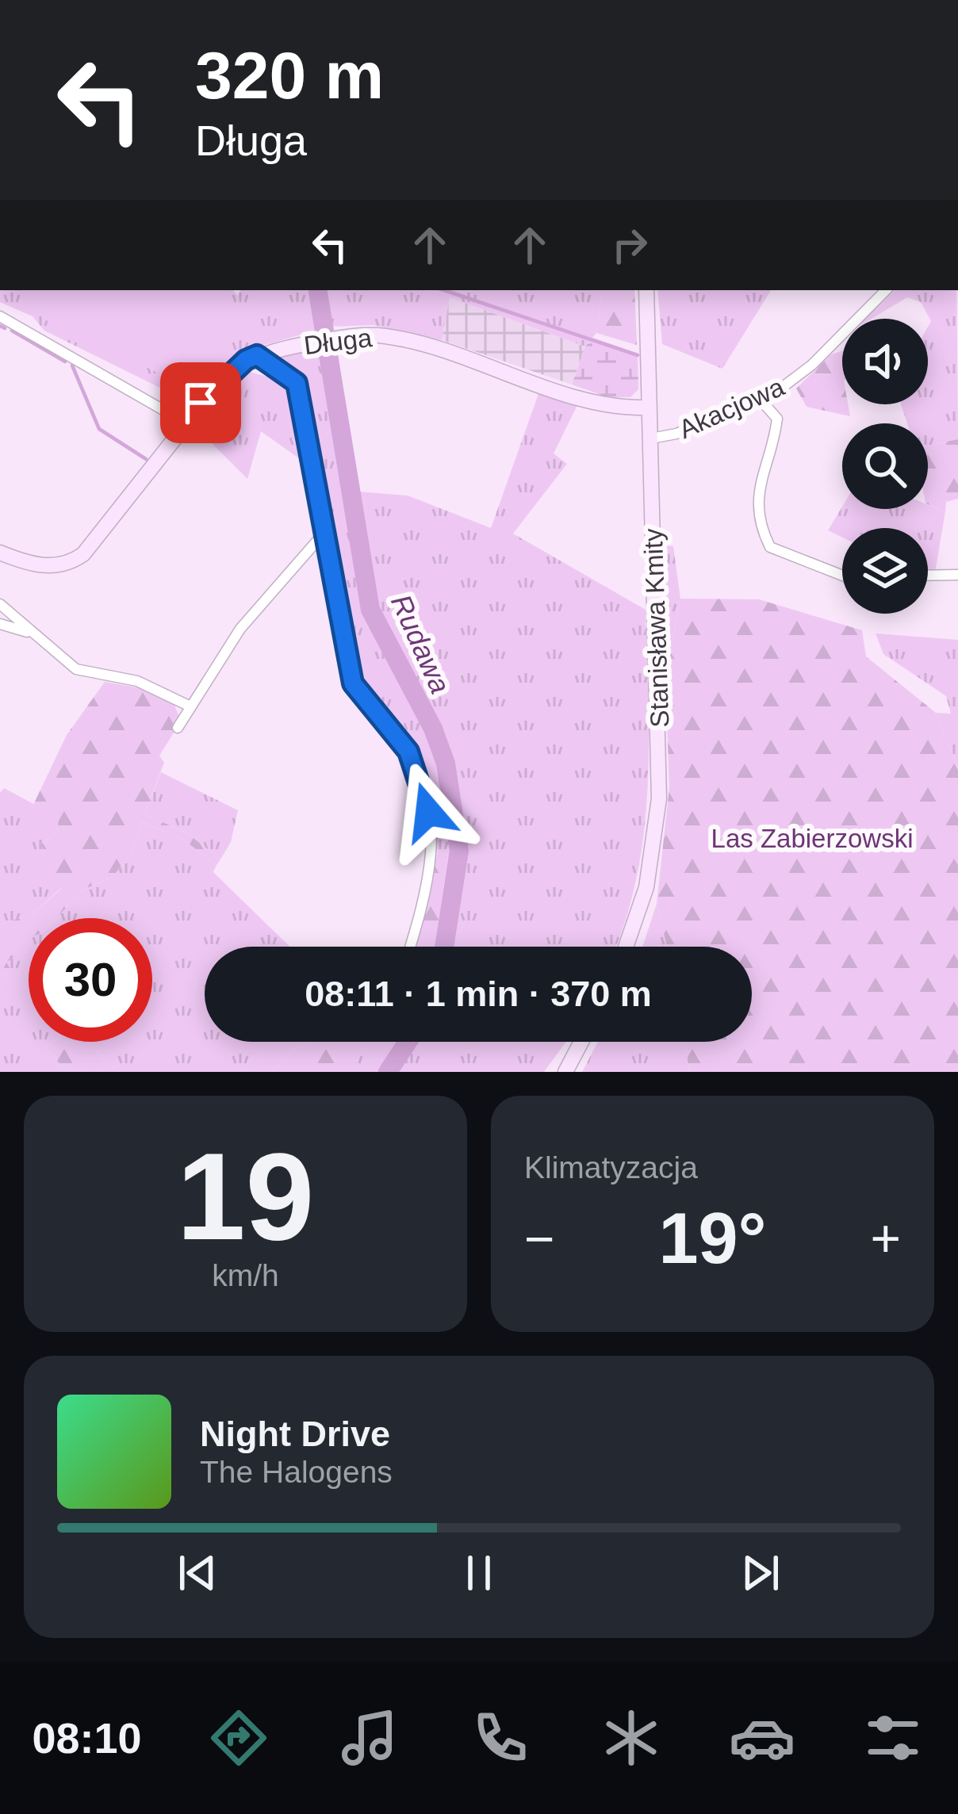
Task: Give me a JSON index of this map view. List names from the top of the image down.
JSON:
{
  "streets": {
    "street": ["Długa", "Akacjowa", "Stanisława Kmity"]
  },
  "crossings": [
    ["Długa", "Stanisława Kmity"],
    ["Akacjowa", "Stanisława Kmity"]
  ],
  "water": ["Rudawa"],
  "parks": ["Las Zabierzowski"],
  "page": {
    "turn": ["320 m", "Długa"],
    "limit": "30",
    "trip": "08:11 · 1 min · 370 m",
    "tile": [
      ["19", "km/h"],
      "Klimatyzacja"
    ],
    "heat": ["−", "19°", "+"],
    "song": ["Night Drive", "The Halogens"],
    "tabs": "08:10"
  }
}
